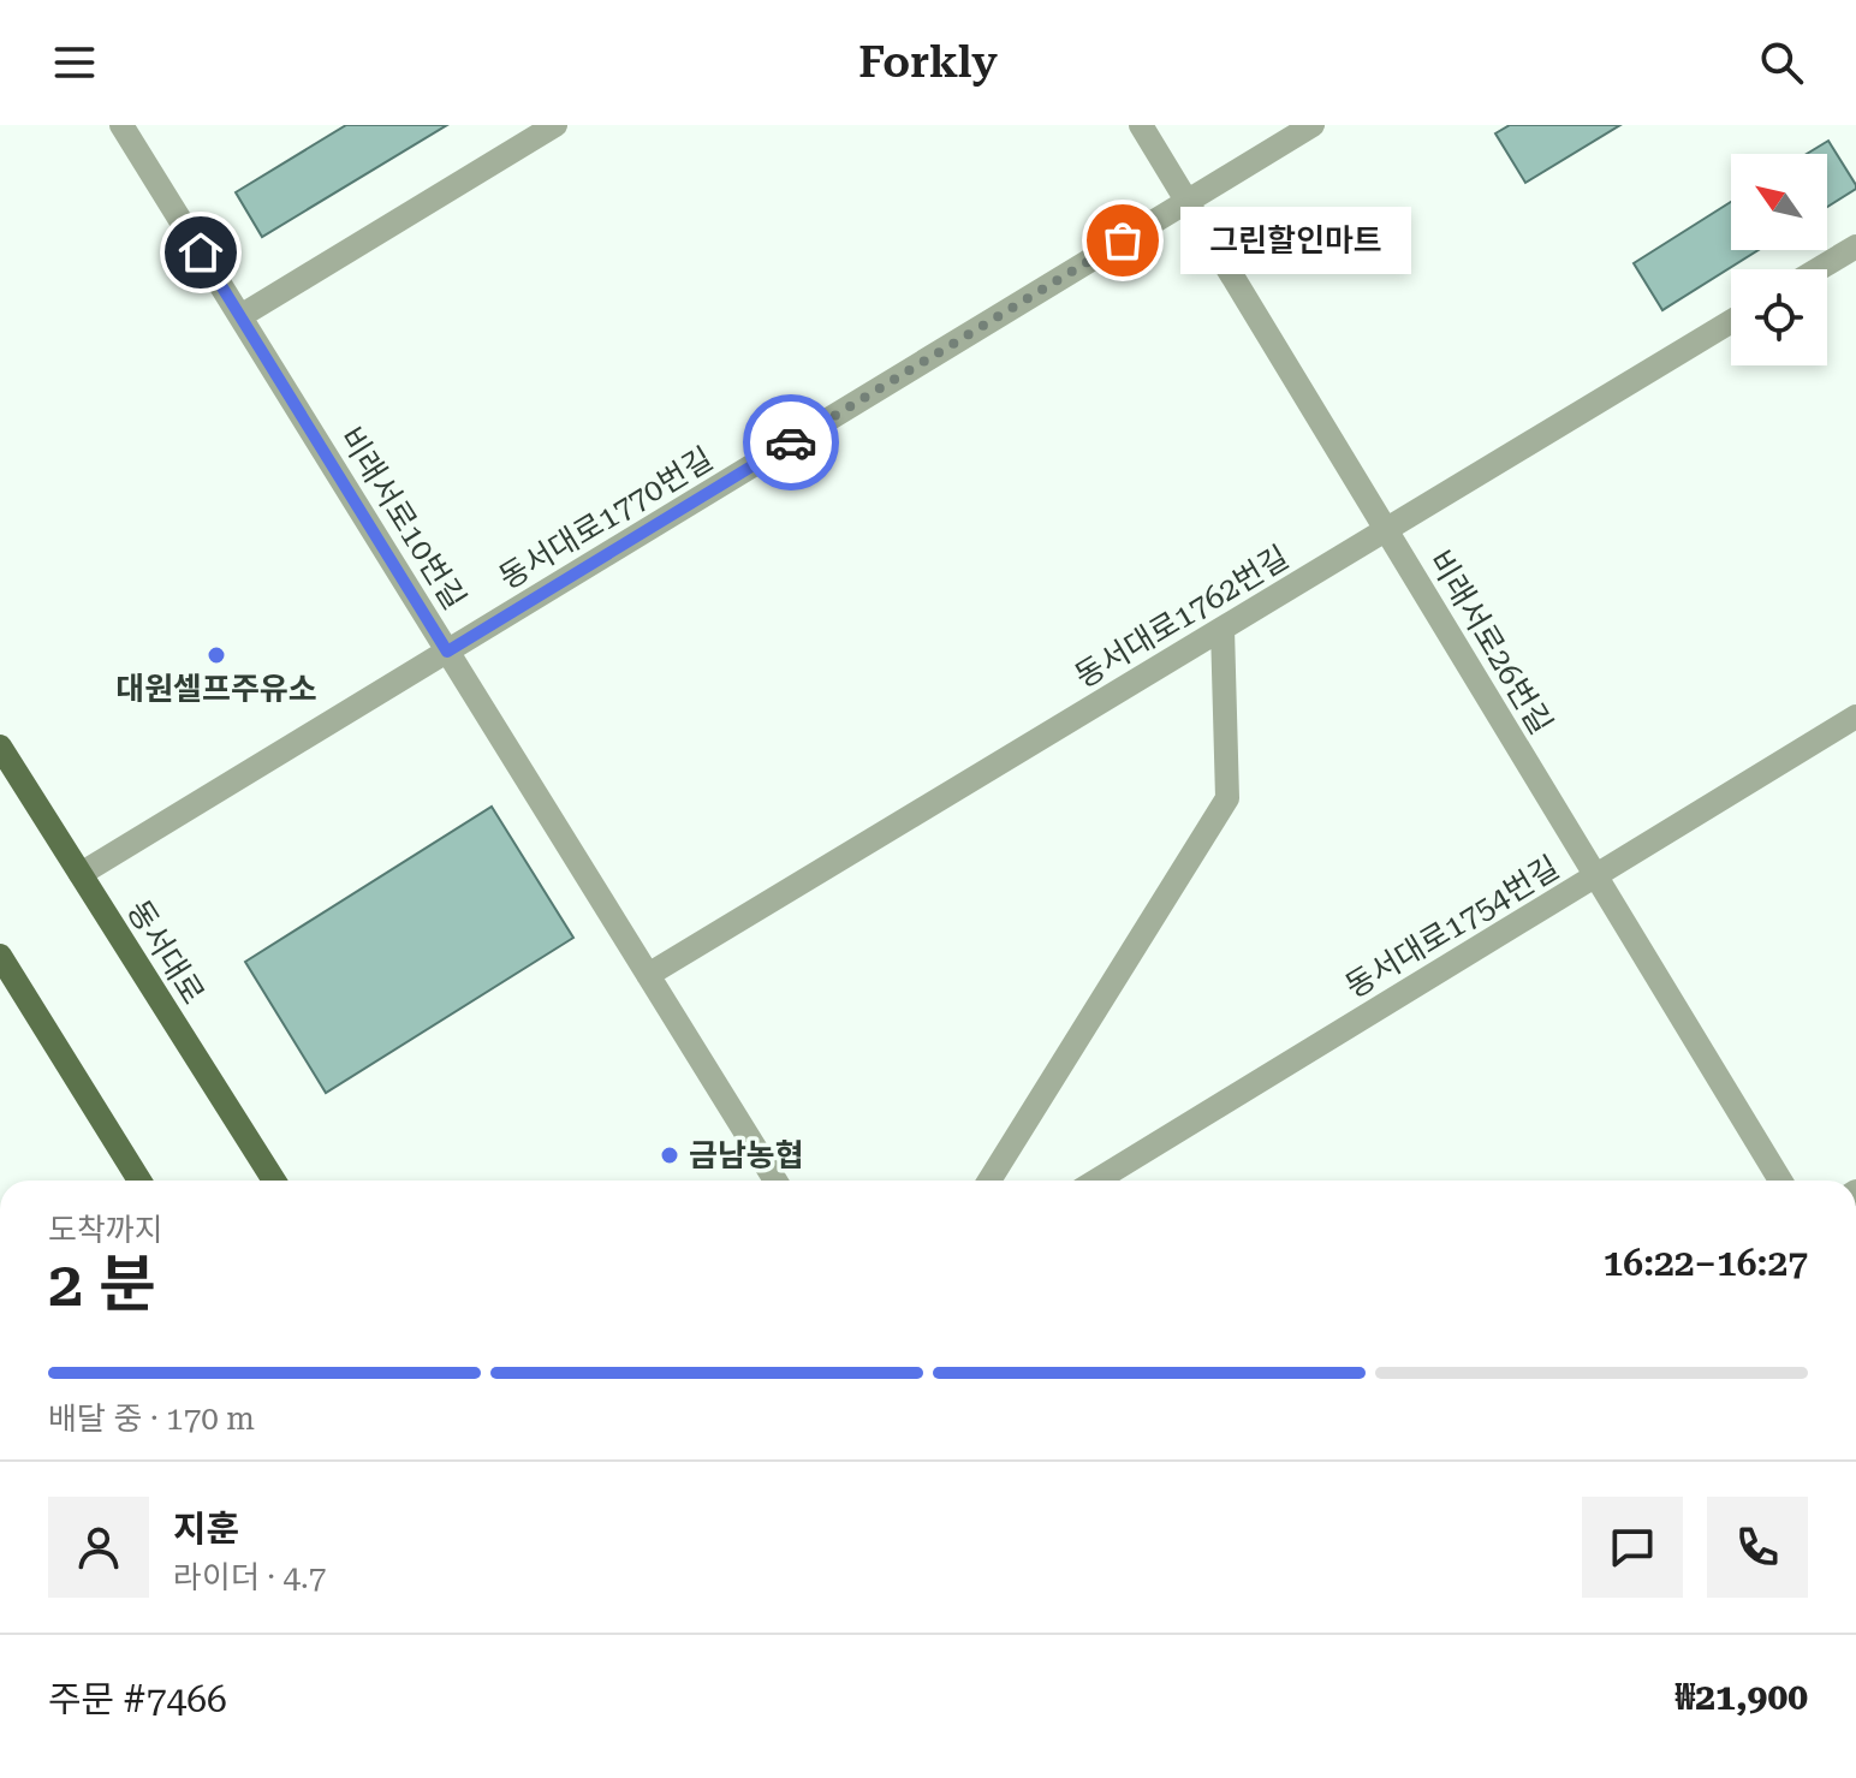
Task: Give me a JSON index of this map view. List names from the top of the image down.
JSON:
{
  "streets": {
    "main road": ["동서대로"],
    "street": [
      "비래서로10번길",
      "동서대로1770번길",
      "동서대로1762번길",
      "비래서로26번길",
      "동서대로1754번길"
    ]
  },
  "crossings": [
    ["비래서로10번길", "동서대로1770번길"],
    ["비래서로10번길", "동서대로1762번길"],
    ["동서대로1770번길", "비래서로26번길"],
    ["동서대로1770번길", "동서대로"],
    ["동서대로1762번길", "비래서로26번길"],
    ["비래서로26번길", "동서대로1754번길"]
  ],
  "places": ["그린할인마트", "대원셀프주유소", "금남농협"],
  "north": "top left",
  "page": {
    "header": "Forkly",
    "bubble": "그린할인마트",
    "heading": ["2 분", "도착까지", "16:22–16:27"],
    "panel": [
      "지훈",
      "라이더 · 4.7",
      "주문 #7466",
      "₩21,900"
    ],
    "bar": "배달 중 · 170 m"
  }
}
